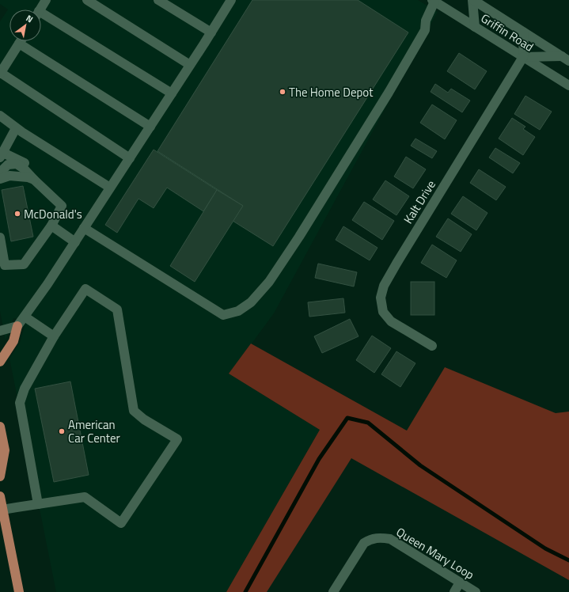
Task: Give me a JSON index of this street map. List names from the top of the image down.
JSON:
{
  "streets": {
    "street": ["Griffin Road", "Kalt Drive", "Queen Mary Loop"]
  },
  "crossings": [
    ["Griffin Road", "Kalt Drive"]
  ],
  "places": ["The Home Depot", "McDonald's", "American Car Center"],
  "north": "top right"
}
